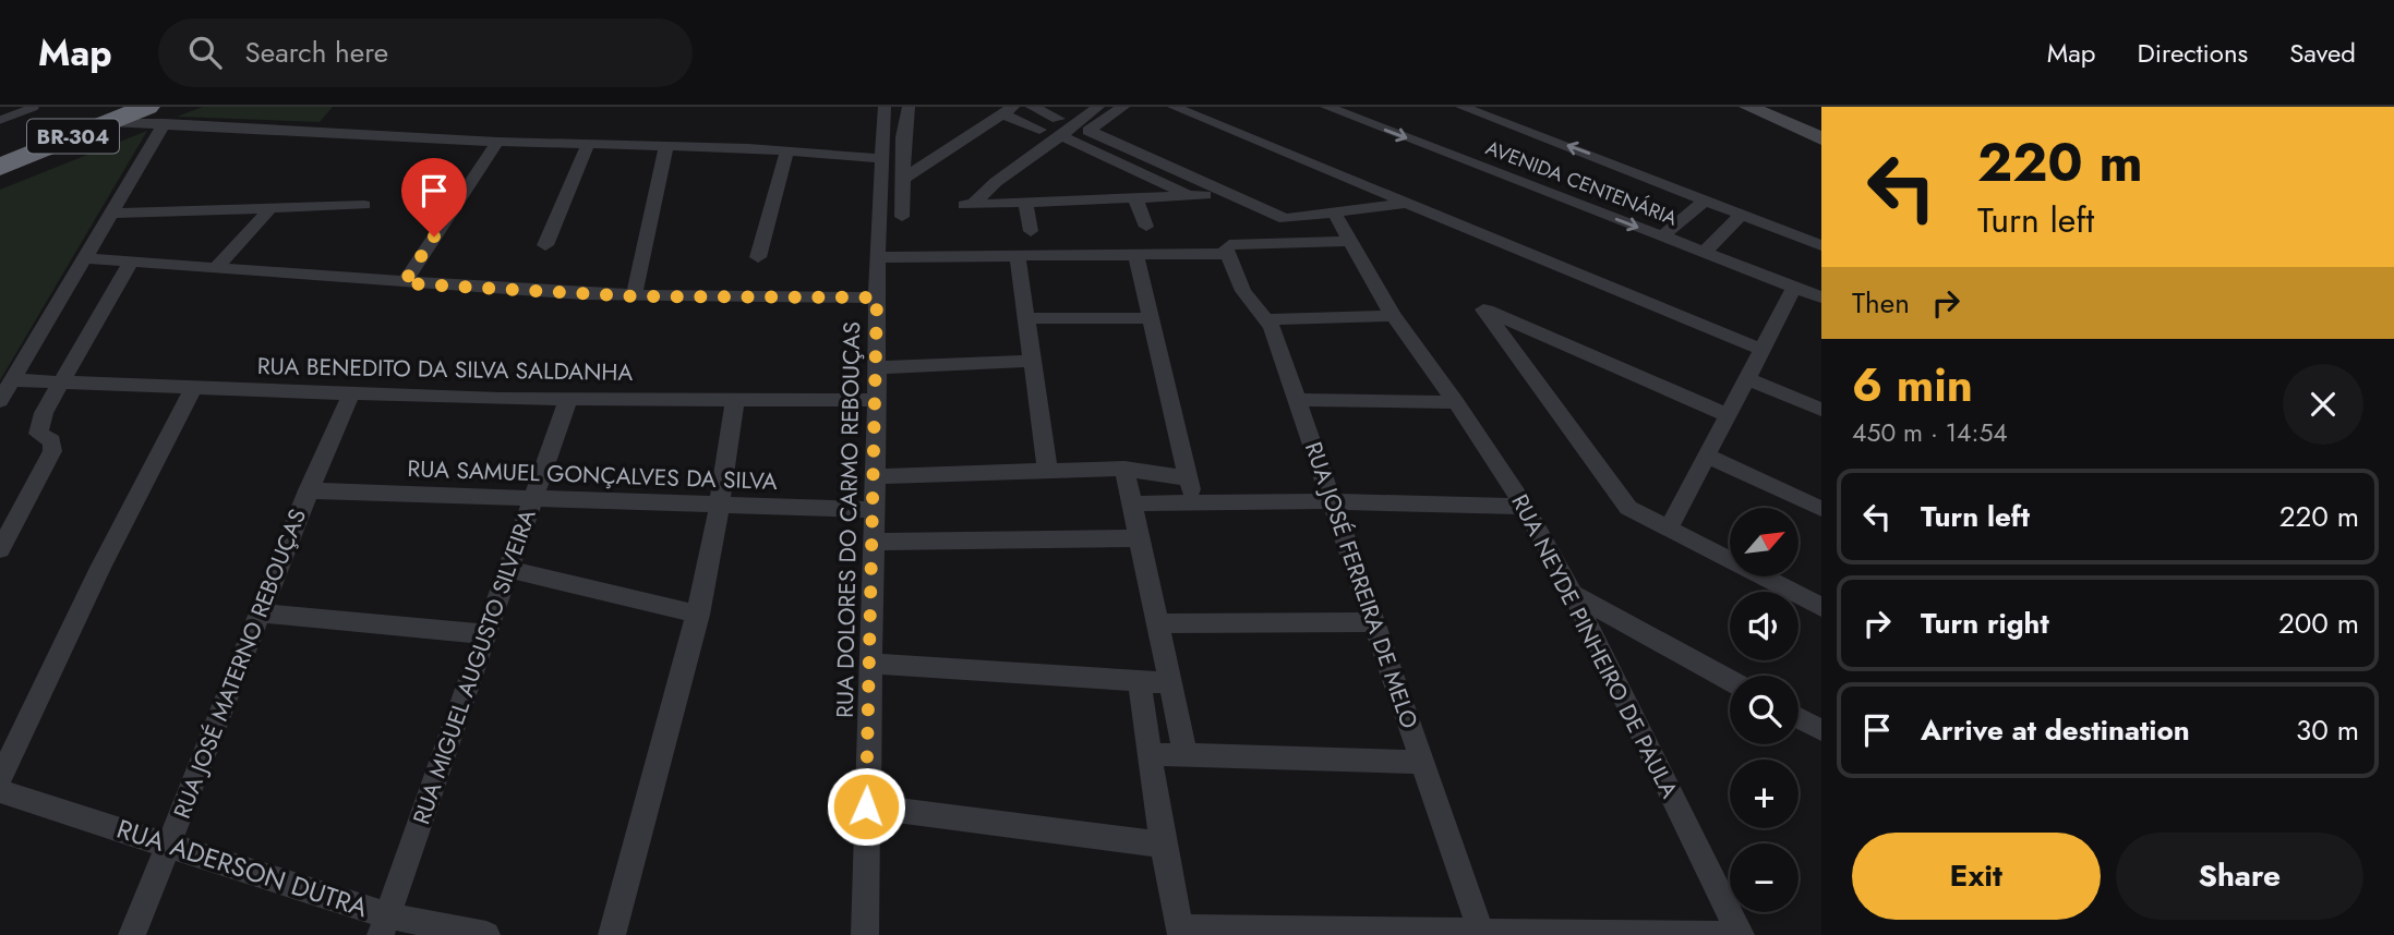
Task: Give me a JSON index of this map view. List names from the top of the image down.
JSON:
{
  "streets": {
    "highway": ["BR-304"],
    "street": [
      "AVENIDA CENTENÁRIA",
      "RUA BENEDITO DA SILVA SALDANHA",
      "RUA SAMUEL GONÇALVES DA SILVA",
      "RUA DOLORES DO CARMO REBOUÇAS",
      "RUA JOSÉ FERREIRA DE MELO",
      "RUA NEYDE PINHEIRO DE PAULA",
      "RUA JOSÉ MATERNO REBOUÇAS",
      "RUA MIGUEL AUGUSTO SILVEIRA",
      "RUA ADERSON DUTRA"
    ]
  },
  "crossings": [
    ["RUA BENEDITO DA SILVA SALDANHA", "RUA DOLORES DO CARMO REBOUÇAS"],
    ["RUA BENEDITO DA SILVA SALDANHA", "RUA JOSÉ MATERNO REBOUÇAS"],
    ["RUA BENEDITO DA SILVA SALDANHA", "RUA MIGUEL AUGUSTO SILVEIRA"],
    ["RUA SAMUEL GONÇALVES DA SILVA", "RUA DOLORES DO CARMO REBOUÇAS"],
    ["RUA SAMUEL GONÇALVES DA SILVA", "RUA JOSÉ MATERNO REBOUÇAS"],
    ["RUA SAMUEL GONÇALVES DA SILVA", "RUA MIGUEL AUGUSTO SILVEIRA"],
    ["RUA JOSÉ MATERNO REBOUÇAS", "RUA ADERSON DUTRA"],
    ["RUA MIGUEL AUGUSTO SILVEIRA", "RUA ADERSON DUTRA"]
  ],
  "north": "top right",
  "page": {
    "header": "Map",
    "search": "Search here",
    "nav": ["Map", "Directions", "Saved"],
    "turn": ["220 m", "Turn left"],
    "then": "Then",
    "heading": ["6 min", "450 m · 14:54"],
    "list": [
      {
        "name": "Turn left",
        "value": "220 m"
      },
      {
        "name": "Turn right",
        "value": "200 m"
      },
      {
        "name": "Arrive at destination",
        "value": "30 m"
      }
    ],
    "map_buttons": ["+", "−"],
    "buttons": ["Exit", "Share"]
  }
}
